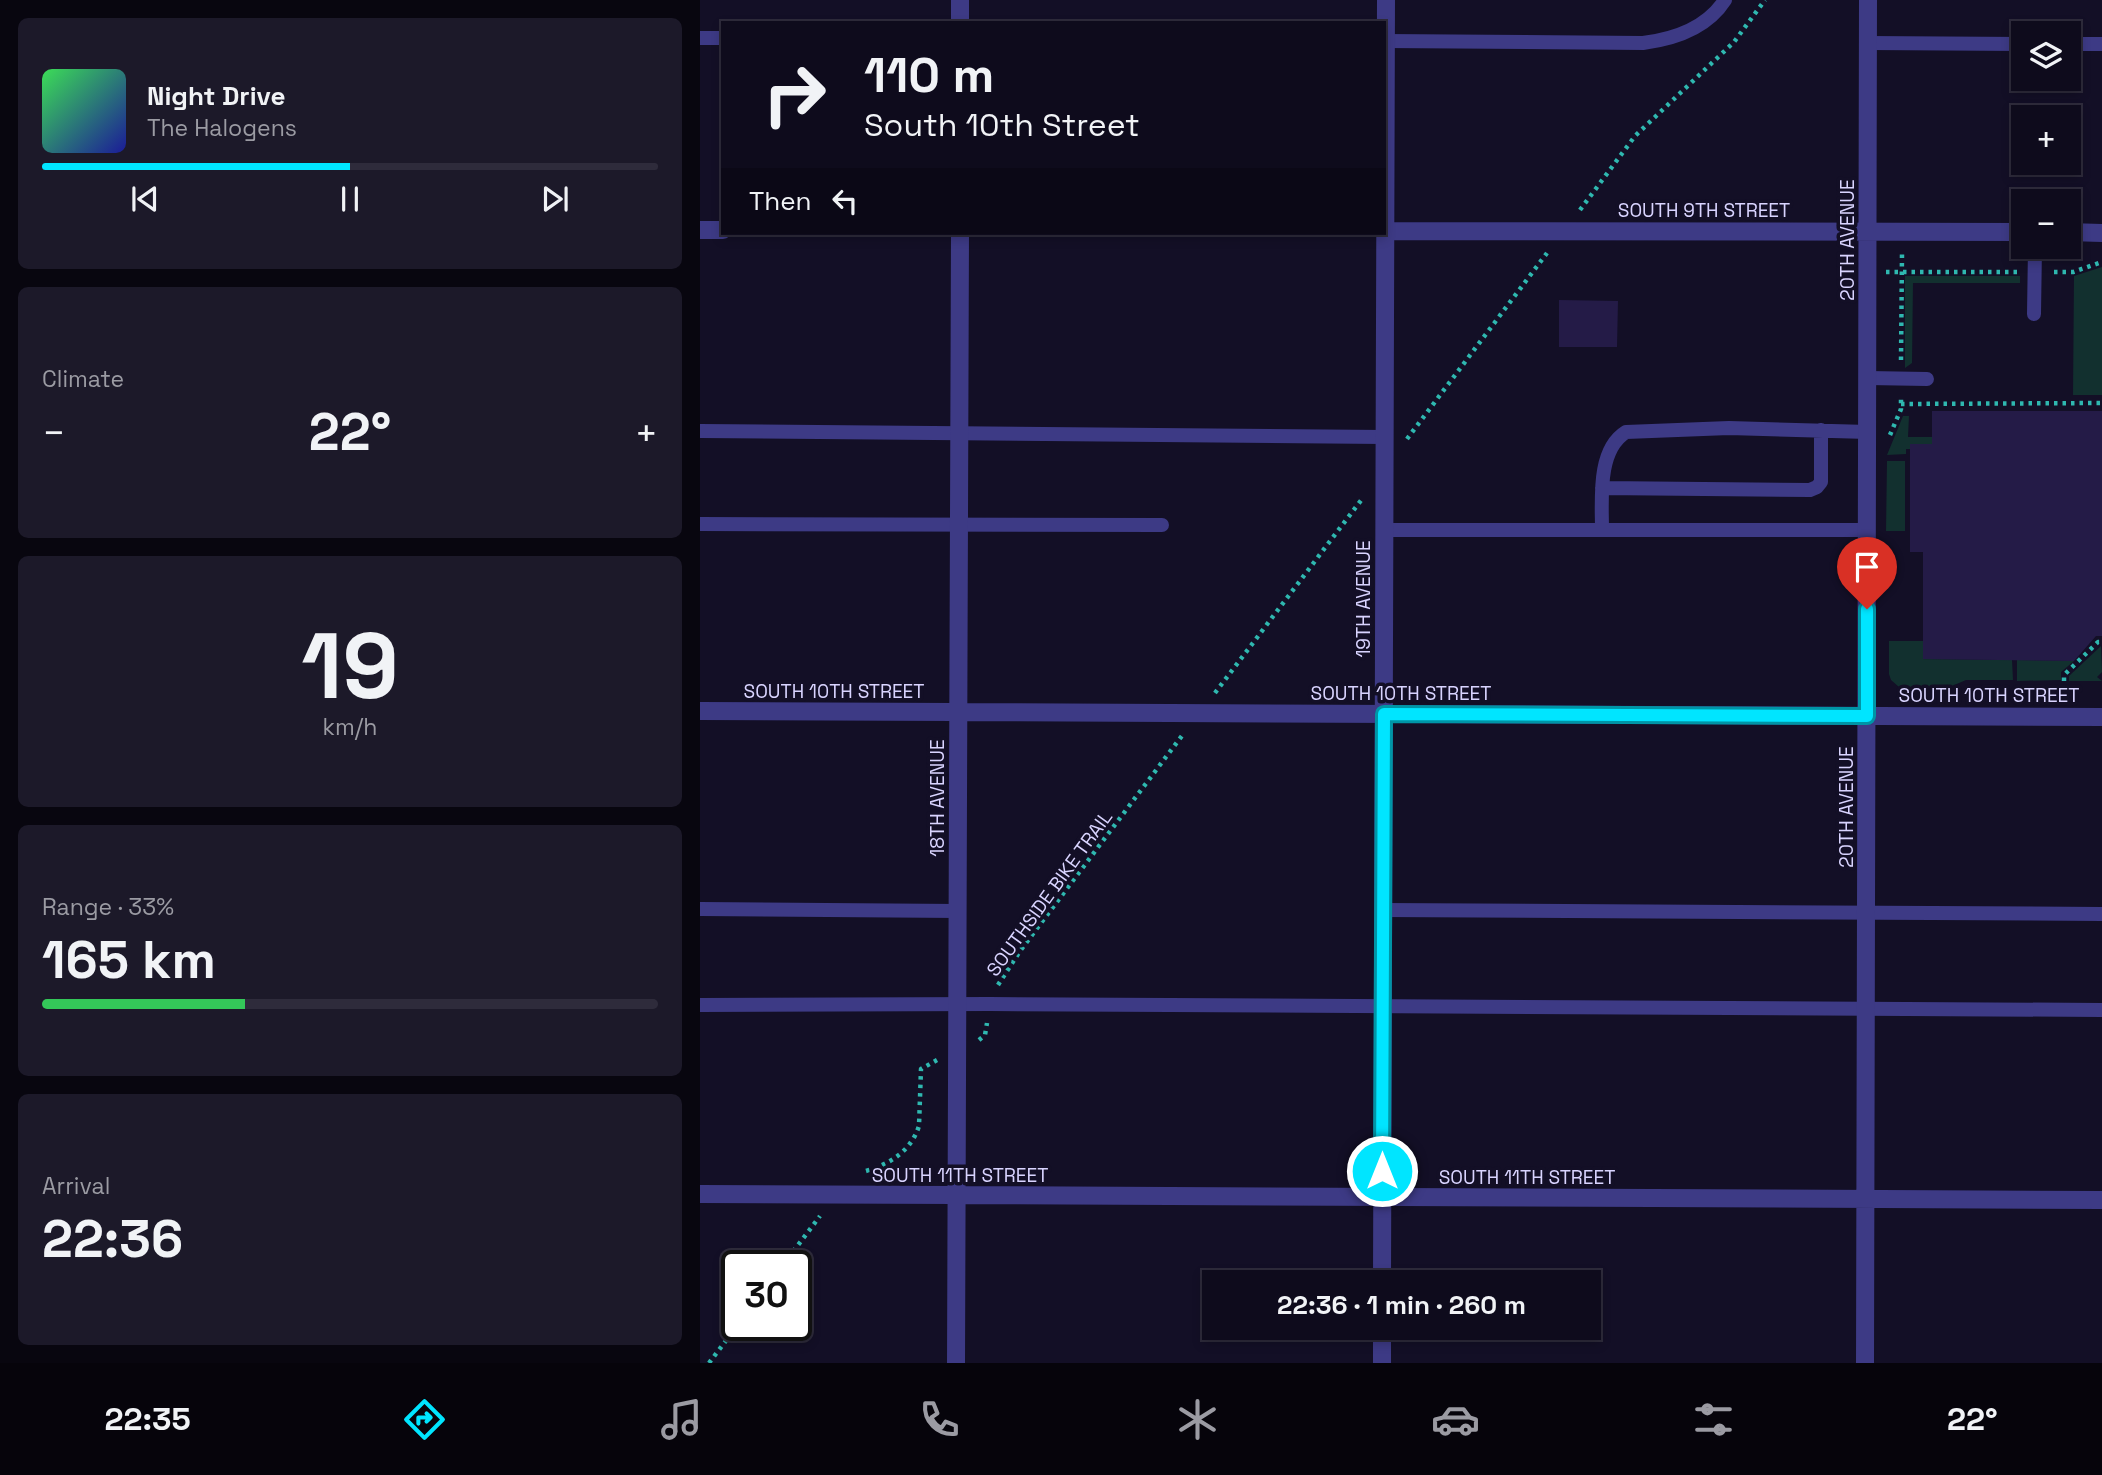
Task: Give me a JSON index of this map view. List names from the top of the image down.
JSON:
{
  "streets": {
    "street": [
      "SOUTH 9TH STREET",
      "20TH AVENUE",
      "19TH AVENUE",
      "SOUTH 10TH STREET",
      "18TH AVENUE",
      "SOUTH 11TH STREET"
    ],
    "path": ["SOUTHSIDE BIKE TRAIL"]
  },
  "crossings": [
    ["SOUTH 9TH STREET", "20TH AVENUE"],
    ["20TH AVENUE", "SOUTH 10TH STREET"],
    ["20TH AVENUE", "SOUTH 11TH STREET"],
    ["19TH AVENUE", "SOUTH 10TH STREET"],
    ["19TH AVENUE", "SOUTH 11TH STREET"],
    ["SOUTH 10TH STREET", "18TH AVENUE"],
    ["SOUTH 10TH STREET", "SOUTHSIDE BIKE TRAIL"],
    ["18TH AVENUE", "SOUTHSIDE BIKE TRAIL"],
    ["18TH AVENUE", "SOUTH 11TH STREET"],
    ["SOUTHSIDE BIKE TRAIL", "SOUTH 11TH STREET"]
  ],
  "page": {
    "map_buttons": ["+", "−"],
    "turn": ["110 m", "South 10th Street"],
    "song": ["Night Drive", "The Halogens"],
    "then": "Then",
    "tile": [
      "Climate",
      ["19", "km/h"],
      ["Range · 33%", "165 km"],
      ["Arrival", "22:36"]
    ],
    "heat": ["−", "22°", "+"],
    "limit": "30",
    "trip": "22:36 · 1 min · 260 m",
    "tabs": ["22:35", "22°"]
  }
}
